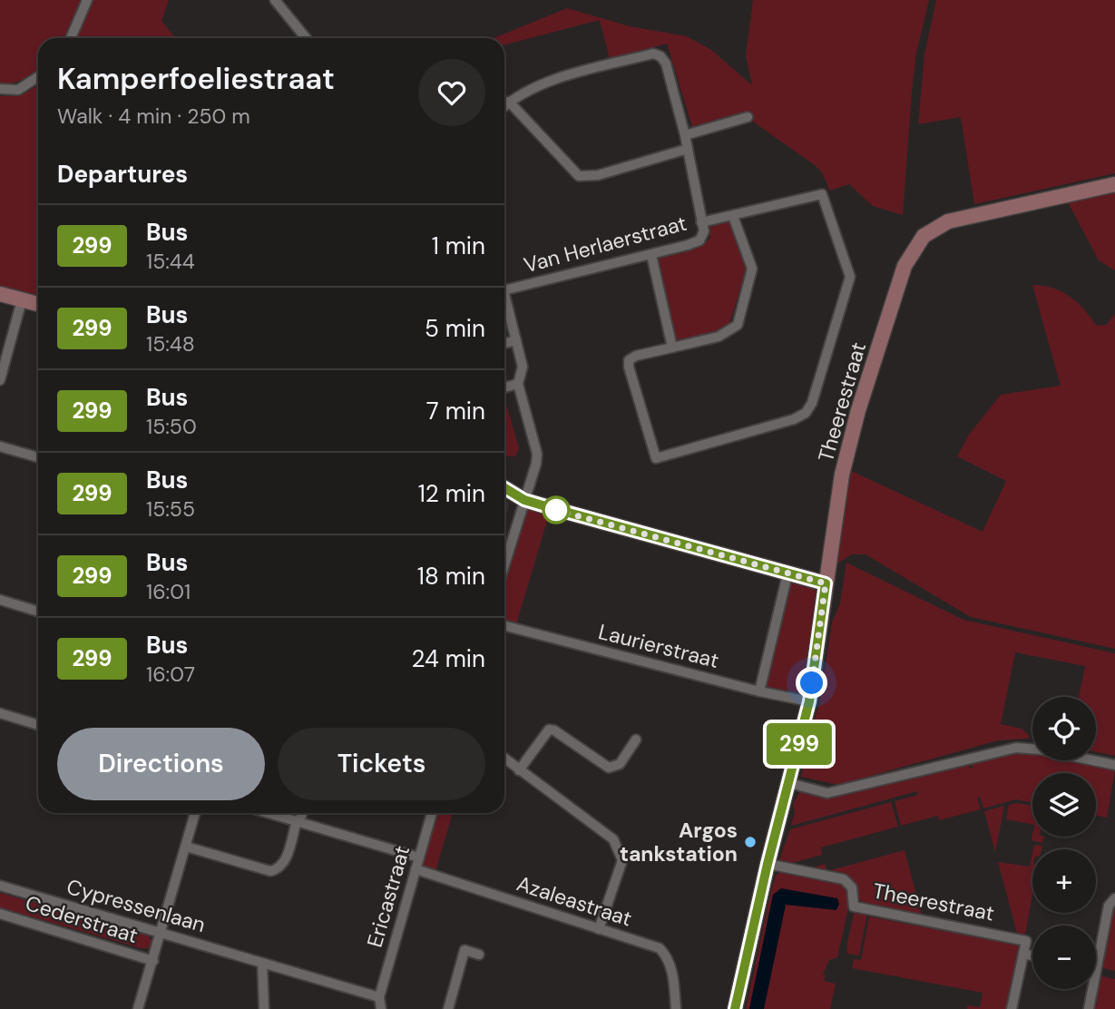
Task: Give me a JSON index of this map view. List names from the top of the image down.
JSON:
{
  "streets": {
    "main road": ["Theerestraat"],
    "street": [
      "Van Herlaerstraat",
      "Laurierstraat",
      "Ericastraat",
      "Azaleastraat",
      "Cypressenlaan",
      "Cederstraat"
    ]
  },
  "crossings": [
    ["Theerestraat", "Laurierstraat"],
    ["Ericastraat", "Azaleastraat"],
    ["Ericastraat", "Cypressenlaan"]
  ],
  "places": ["Argos tankstation"],
  "lines": ["bus line 299"],
  "page": {
    "on_map": "299",
    "heading": [
      ["Kamperfoeliestraat", "Walk · 4 min · 250 m"],
      "Departures"
    ],
    "list": [
      {
        "mark": "299",
        "name": "Bus",
        "note": "15:44",
        "value": "1 min"
      },
      {
        "mark": "299",
        "name": "Bus",
        "note": "15:48",
        "value": "5 min"
      },
      {
        "mark": "299",
        "name": "Bus",
        "note": "15:50",
        "value": "7 min"
      },
      {
        "mark": "299",
        "name": "Bus",
        "note": "15:55",
        "value": "12 min"
      },
      {
        "mark": "299",
        "name": "Bus",
        "note": "16:01",
        "value": "18 min"
      },
      {
        "mark": "299",
        "name": "Bus",
        "note": "16:07",
        "value": "24 min"
      }
    ],
    "map_buttons": ["+", "−"],
    "buttons": ["Directions", "Tickets"]
  }
}
